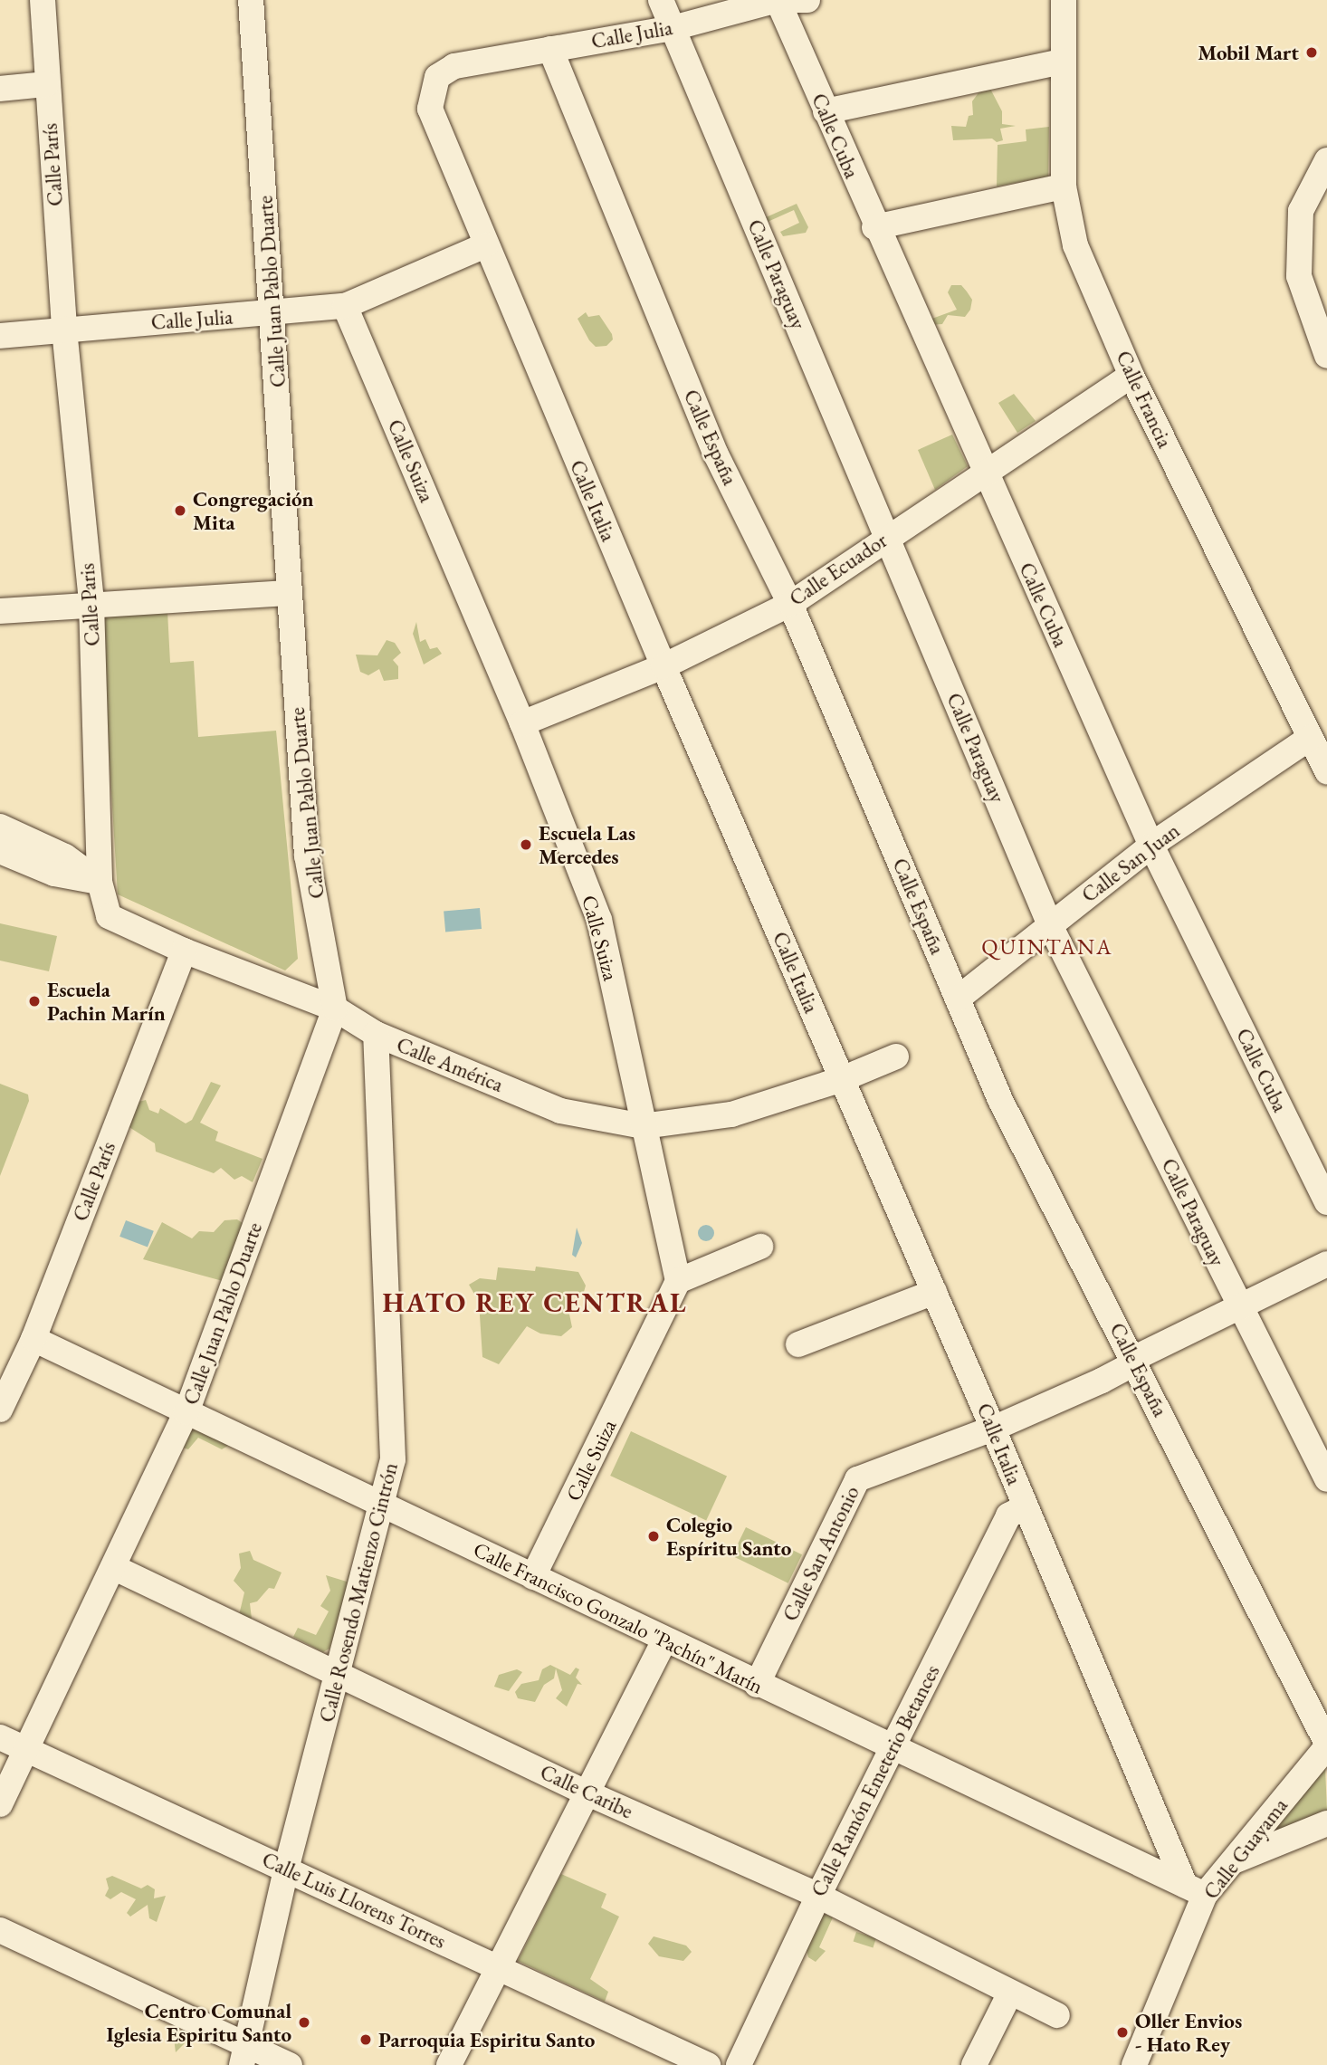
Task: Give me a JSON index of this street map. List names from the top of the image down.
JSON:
{
  "streets": {
    "street": [
      "Calle Julia",
      "Calle Cuba",
      "Calle París",
      "Calle Paraguay",
      "Calle Juan Pablo Duarte",
      "Calle Francia",
      "Calle España",
      "Calle Suiza",
      "Calle Italia",
      "Calle Ecuador",
      "Calle Paris",
      "Calle San Juan",
      "Calle América",
      "Calle San Antonio",
      "Calle Rosendo Matienzo Cintrón",
      "Calle Francisco Gonzalo \"Pachín\" Marín",
      "Calle Ramón Emeterio Betances",
      "Calle Caribe",
      "Calle Guayama",
      "Calle Luis Llorens Torres"
    ]
  },
  "crossings": [
    ["Calle Julia", "Calle Cuba"],
    ["Calle Julia", "Calle París"],
    ["Calle Julia", "Calle Paraguay"],
    ["Calle Julia", "Calle Juan Pablo Duarte"],
    ["Calle Julia", "Calle España"],
    ["Calle Julia", "Calle Suiza"],
    ["Calle Julia", "Calle Italia"],
    ["Calle Julia", "Calle Paris"],
    ["Calle Cuba", "Calle Ecuador"],
    ["Calle Cuba", "Calle San Juan"],
    ["Calle París", "Calle Paris"],
    ["Calle París", "Calle América"],
    ["Calle París", "Calle Francisco Gonzalo \"Pachín\" Marín"],
    ["Calle Paraguay", "Calle Ecuador"],
    ["Calle Paraguay", "Calle San Juan"],
    ["Calle Paraguay", "Calle San Antonio"],
    ["Calle Juan Pablo Duarte", "Calle América"],
    ["Calle Juan Pablo Duarte", "Calle Francisco Gonzalo \"Pachín\" Marín"],
    ["Calle Juan Pablo Duarte", "Calle Caribe"],
    ["Calle Juan Pablo Duarte", "Calle Luis Llorens Torres"],
    ["Calle Francia", "Calle Ecuador"],
    ["Calle Francia", "Calle San Juan"],
    ["Calle España", "Calle Ecuador"],
    ["Calle España", "Calle San Juan"],
    ["Calle España", "Calle San Antonio"],
    ["Calle España", "Calle Guayama"],
    ["Calle Suiza", "Calle Ecuador"],
    ["Calle Suiza", "Calle América"],
    ["Calle Suiza", "Calle Francisco Gonzalo \"Pachín\" Marín"],
    ["Calle Italia", "Calle Ecuador"],
    ["Calle Italia", "Calle América"],
    ["Calle Italia", "Calle San Antonio"],
    ["Calle Italia", "Calle Francisco Gonzalo \"Pachín\" Marín"],
    ["Calle Italia", "Calle Ramón Emeterio Betances"],
    ["Calle Italia", "Calle Guayama"],
    ["Calle Paris", "Calle América"],
    ["Calle América", "Calle Rosendo Matienzo Cintrón"],
    ["Calle San Antonio", "Calle Francisco Gonzalo \"Pachín\" Marín"],
    ["Calle Rosendo Matienzo Cintrón", "Calle Francisco Gonzalo \"Pachín\" Marín"],
    ["Calle Rosendo Matienzo Cintrón", "Calle Caribe"],
    ["Calle Rosendo Matienzo Cintrón", "Calle Luis Llorens Torres"],
    ["Calle Francisco Gonzalo \"Pachín\" Marín", "Calle Ramón Emeterio Betances"],
    ["Calle Francisco Gonzalo \"Pachín\" Marín", "Calle Guayama"],
    ["Calle Ramón Emeterio Betances", "Calle Caribe"]
  ],
  "districts": ["QUINTANA", "HATO REY CENTRAL"],
  "places": [
    "Mobil Mart",
    "Congregación Mita",
    "Escuela Las Mercedes",
    "Escuela Pachin Marín",
    "Colegio Espíritu Santo",
    "Centro Comunal Iglesia Espiritu Santo",
    "Oller Envios - Hato Rey",
    "Parroquia Espiritu Santo"
  ]
}
